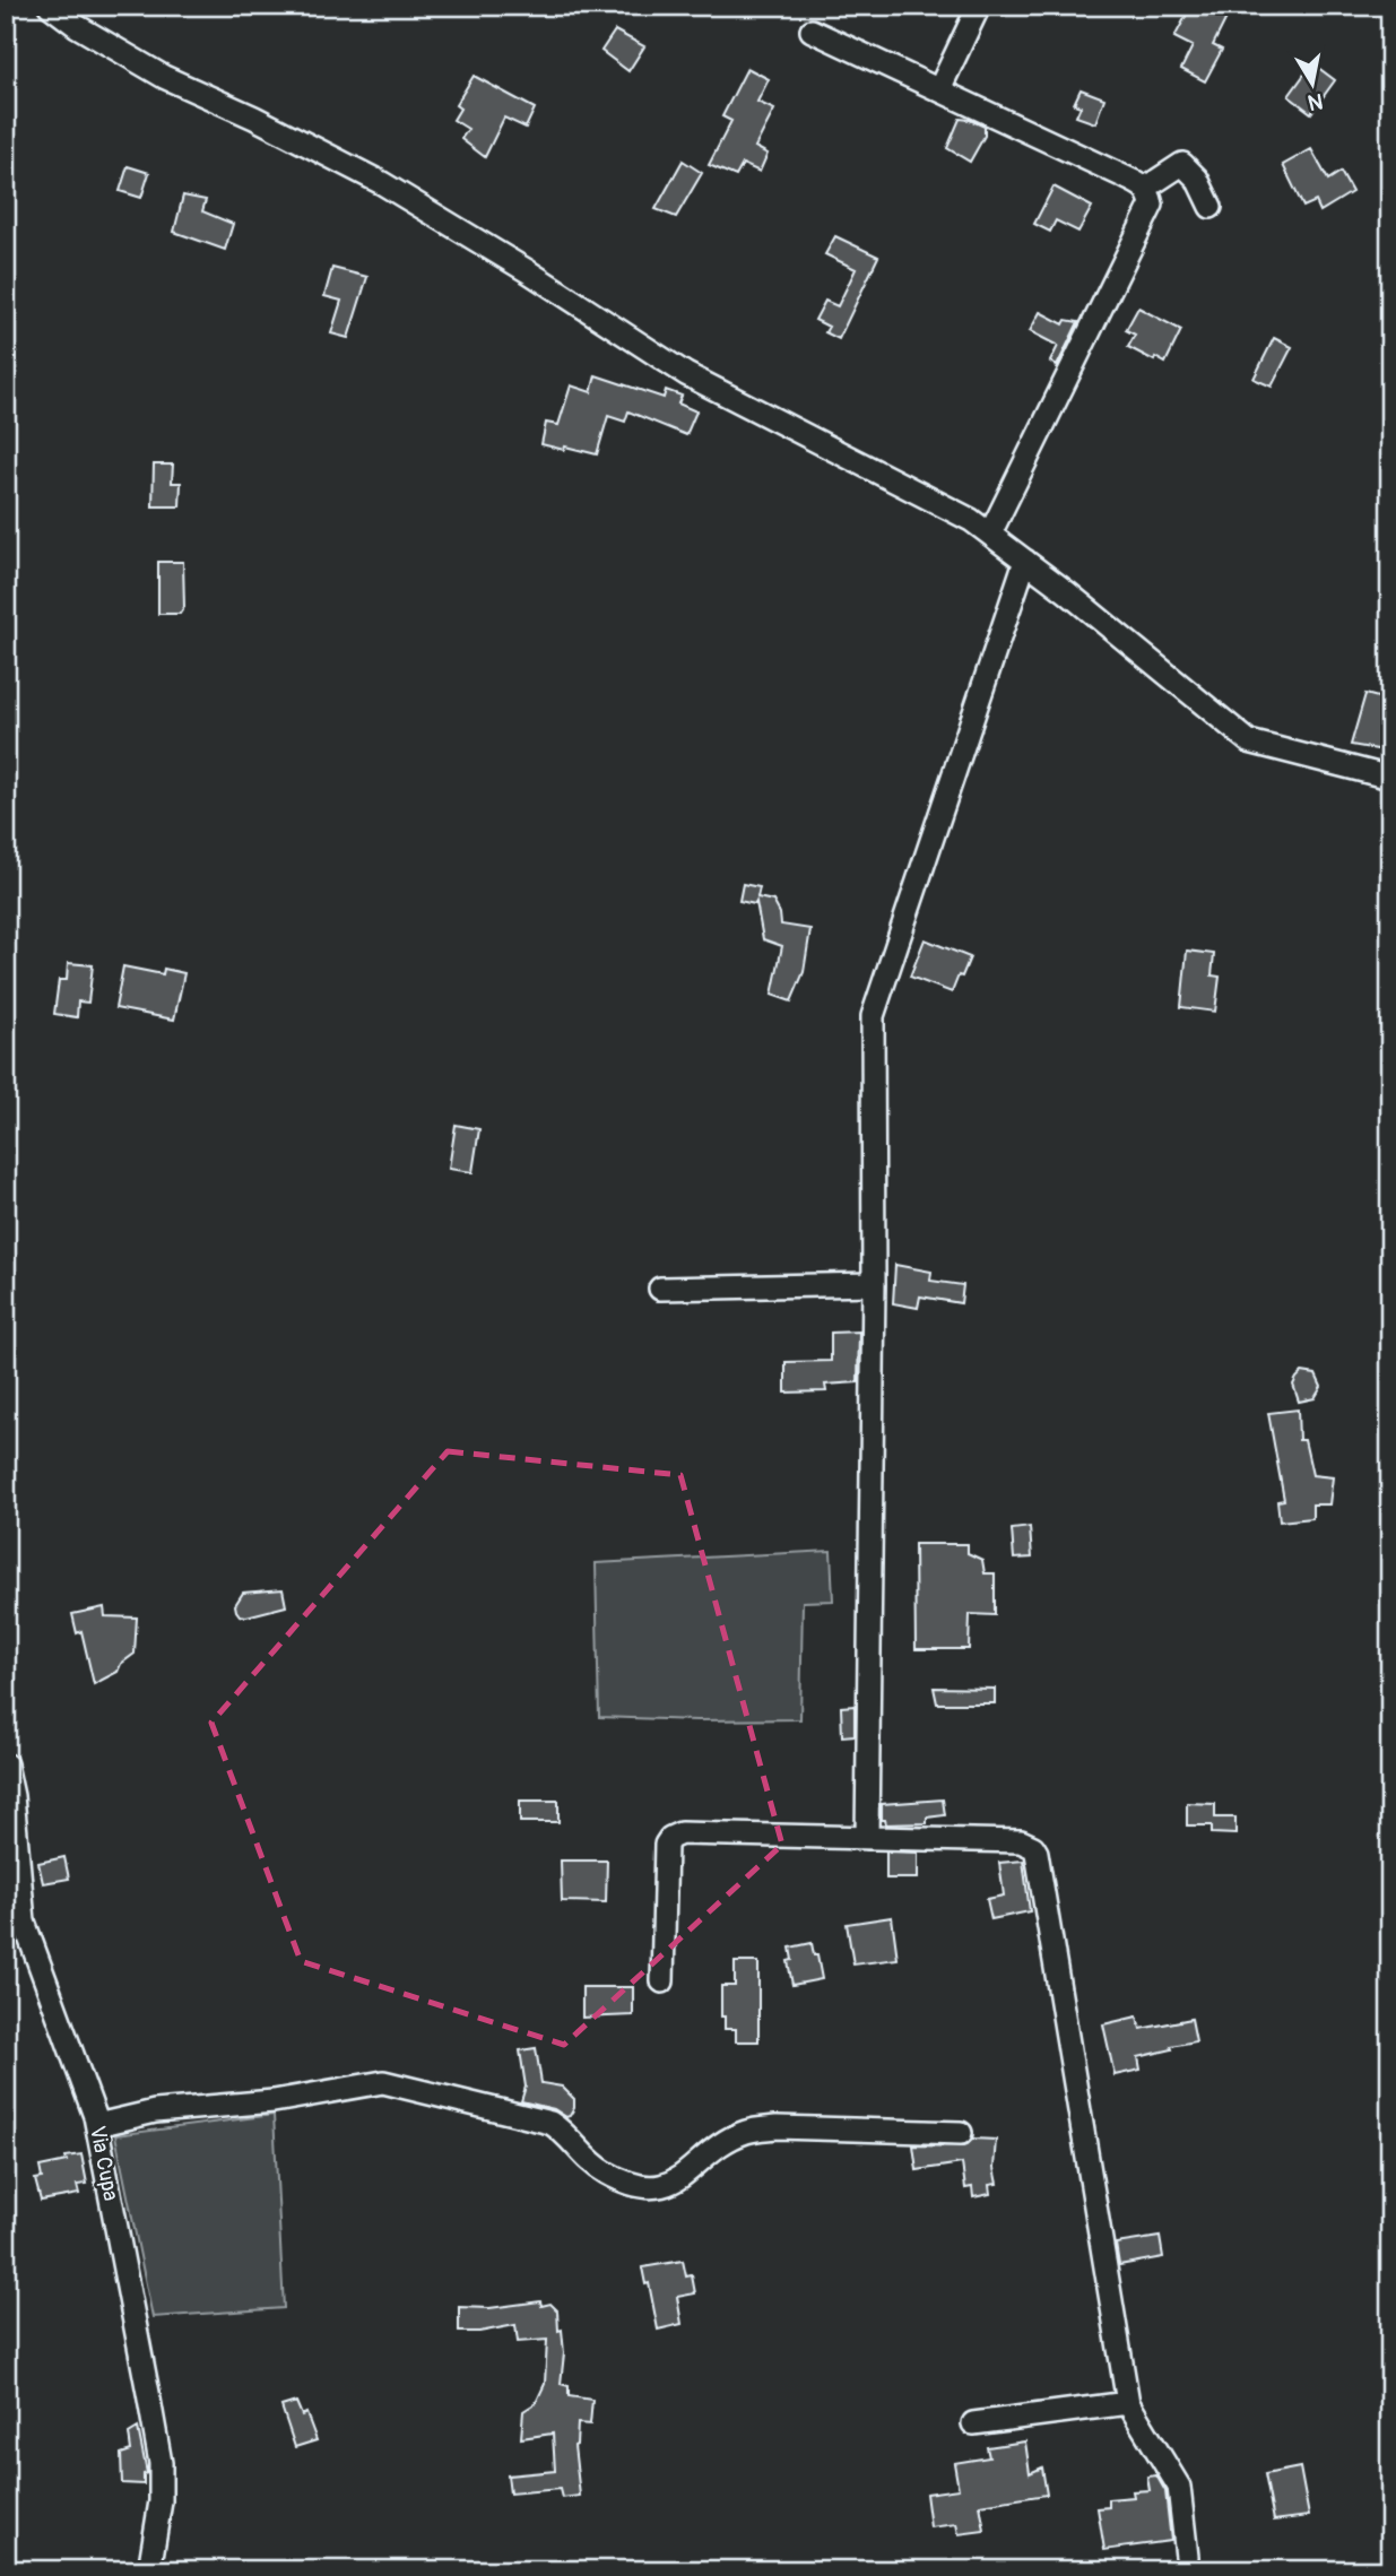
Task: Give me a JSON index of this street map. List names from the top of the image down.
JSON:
{
  "streets": {
    "street": ["Via Cupa"]
  },
  "north": "bottom"
}
